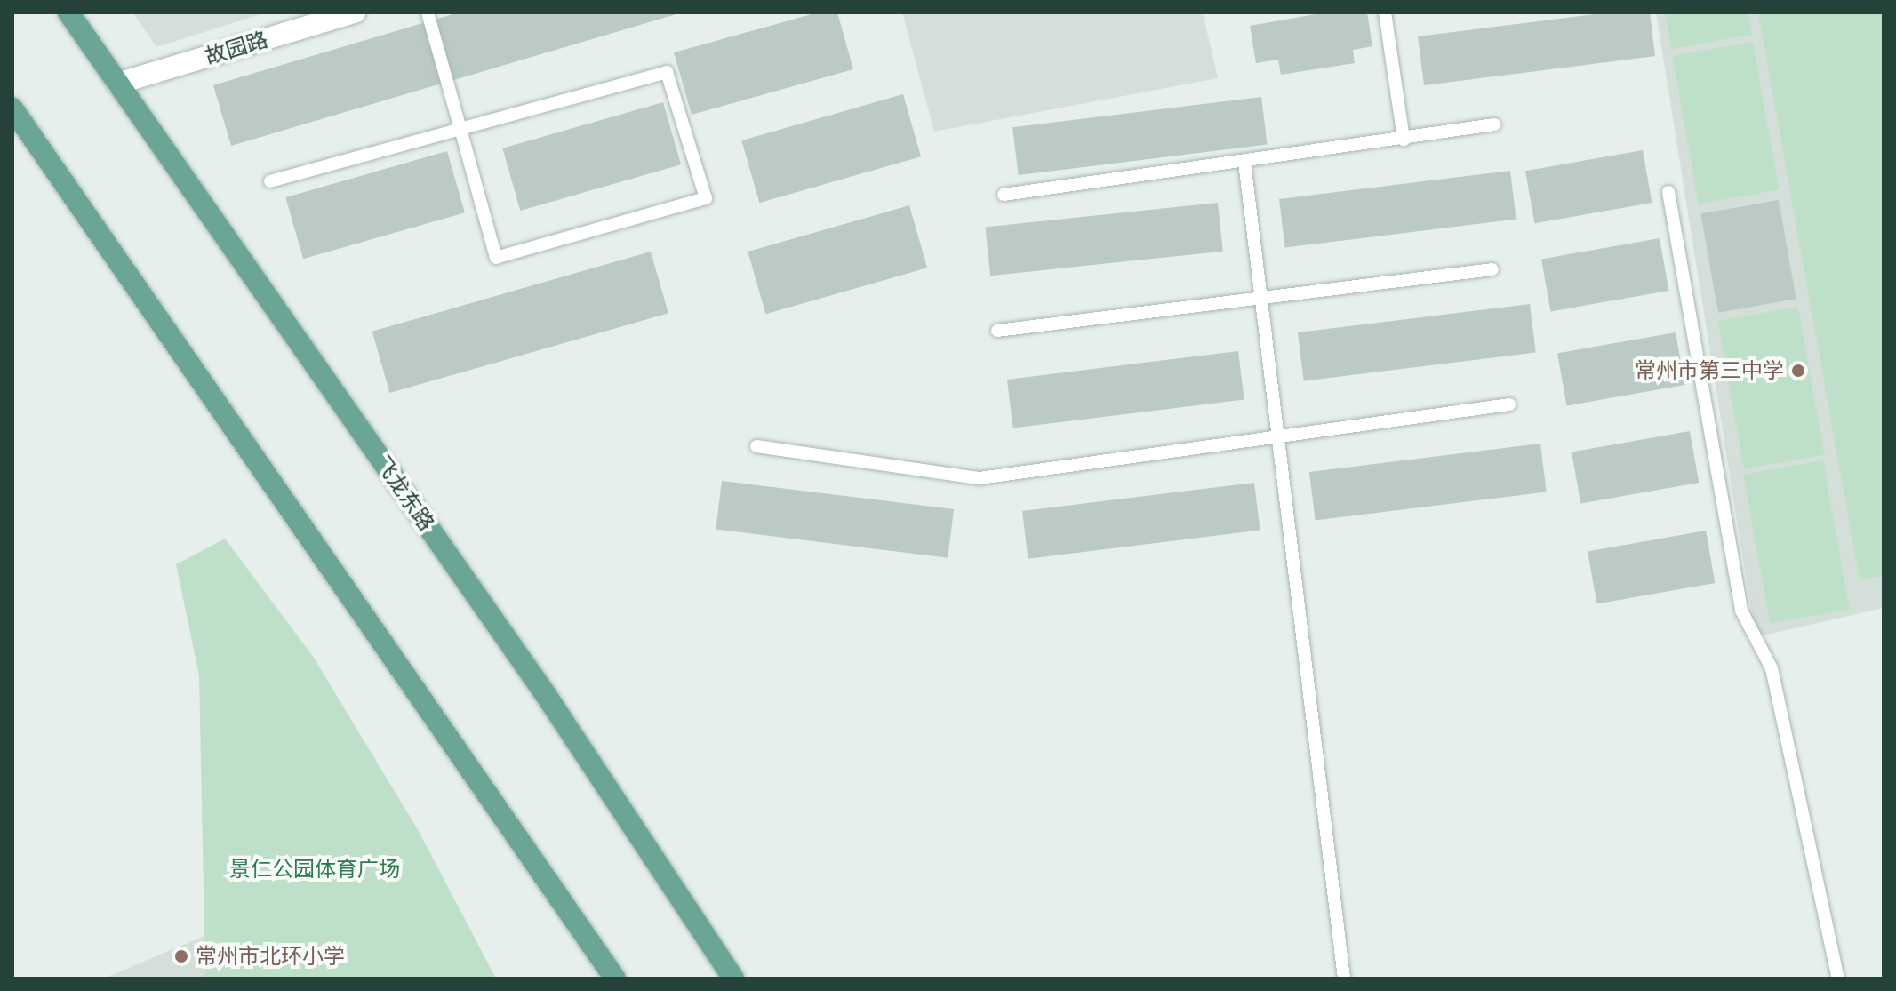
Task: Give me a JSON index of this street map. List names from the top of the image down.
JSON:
{
  "streets": {
    "main road": ["飞龙东路"],
    "street": ["故园路"]
  },
  "crossings": [
    ["故园路", "飞龙东路"]
  ],
  "parks": ["景仁公园体育广场"],
  "places": ["常州市第三中学", "常州市北环小学"]
}
